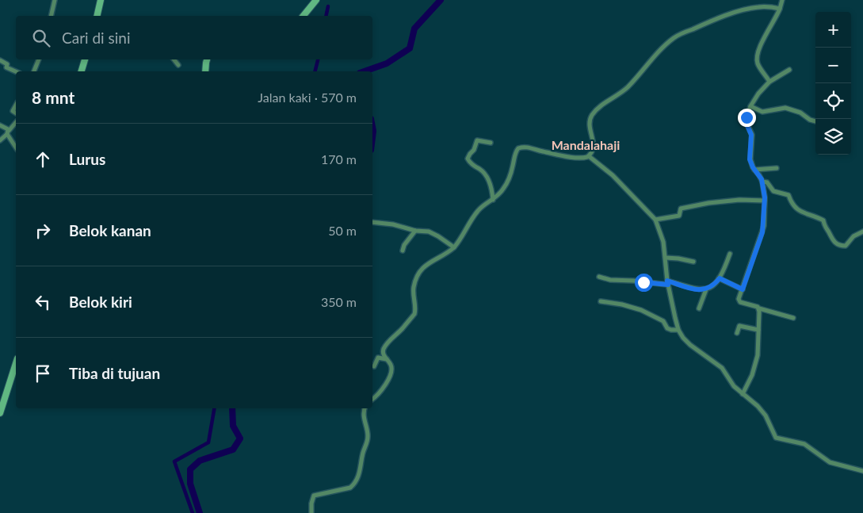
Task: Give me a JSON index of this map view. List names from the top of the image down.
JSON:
{
  "districts": ["Mandalahaji"],
  "page": {
    "map_buttons": ["+", "−"],
    "search": "Cari di sini",
    "heading": ["8 mnt", "Jalan kaki · 570 m"],
    "list": [
      ["Lurus", "170 m"],
      ["Belok kanan", "50 m"],
      ["Belok kiri", "350 m"],
      "Tiba di tujuan"
    ]
  }
}
